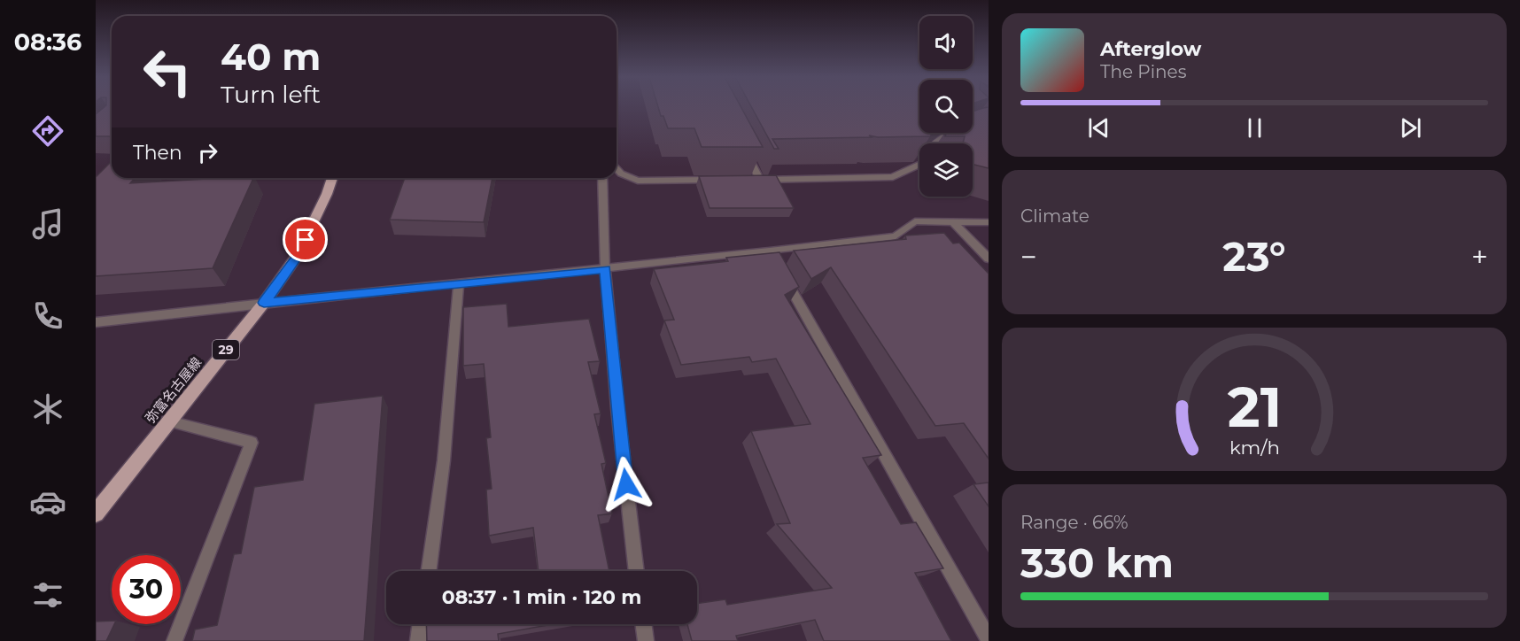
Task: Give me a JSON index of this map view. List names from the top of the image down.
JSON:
{
  "streets": {
    "main road": ["29", "弥富名古屋線"]
  },
  "page": {
    "tabs": "08:36",
    "turn": ["40 m", "Turn left"],
    "song": ["Afterglow", "The Pines"],
    "then": "Then",
    "tile": [
      "Climate",
      ["Range · 66%", "330 km"]
    ],
    "heat": ["−", "23°", "+"],
    "limit": "30",
    "trip": "08:37 · 1 min · 120 m",
    "gauge": ["21", "km/h"]
  }
}
